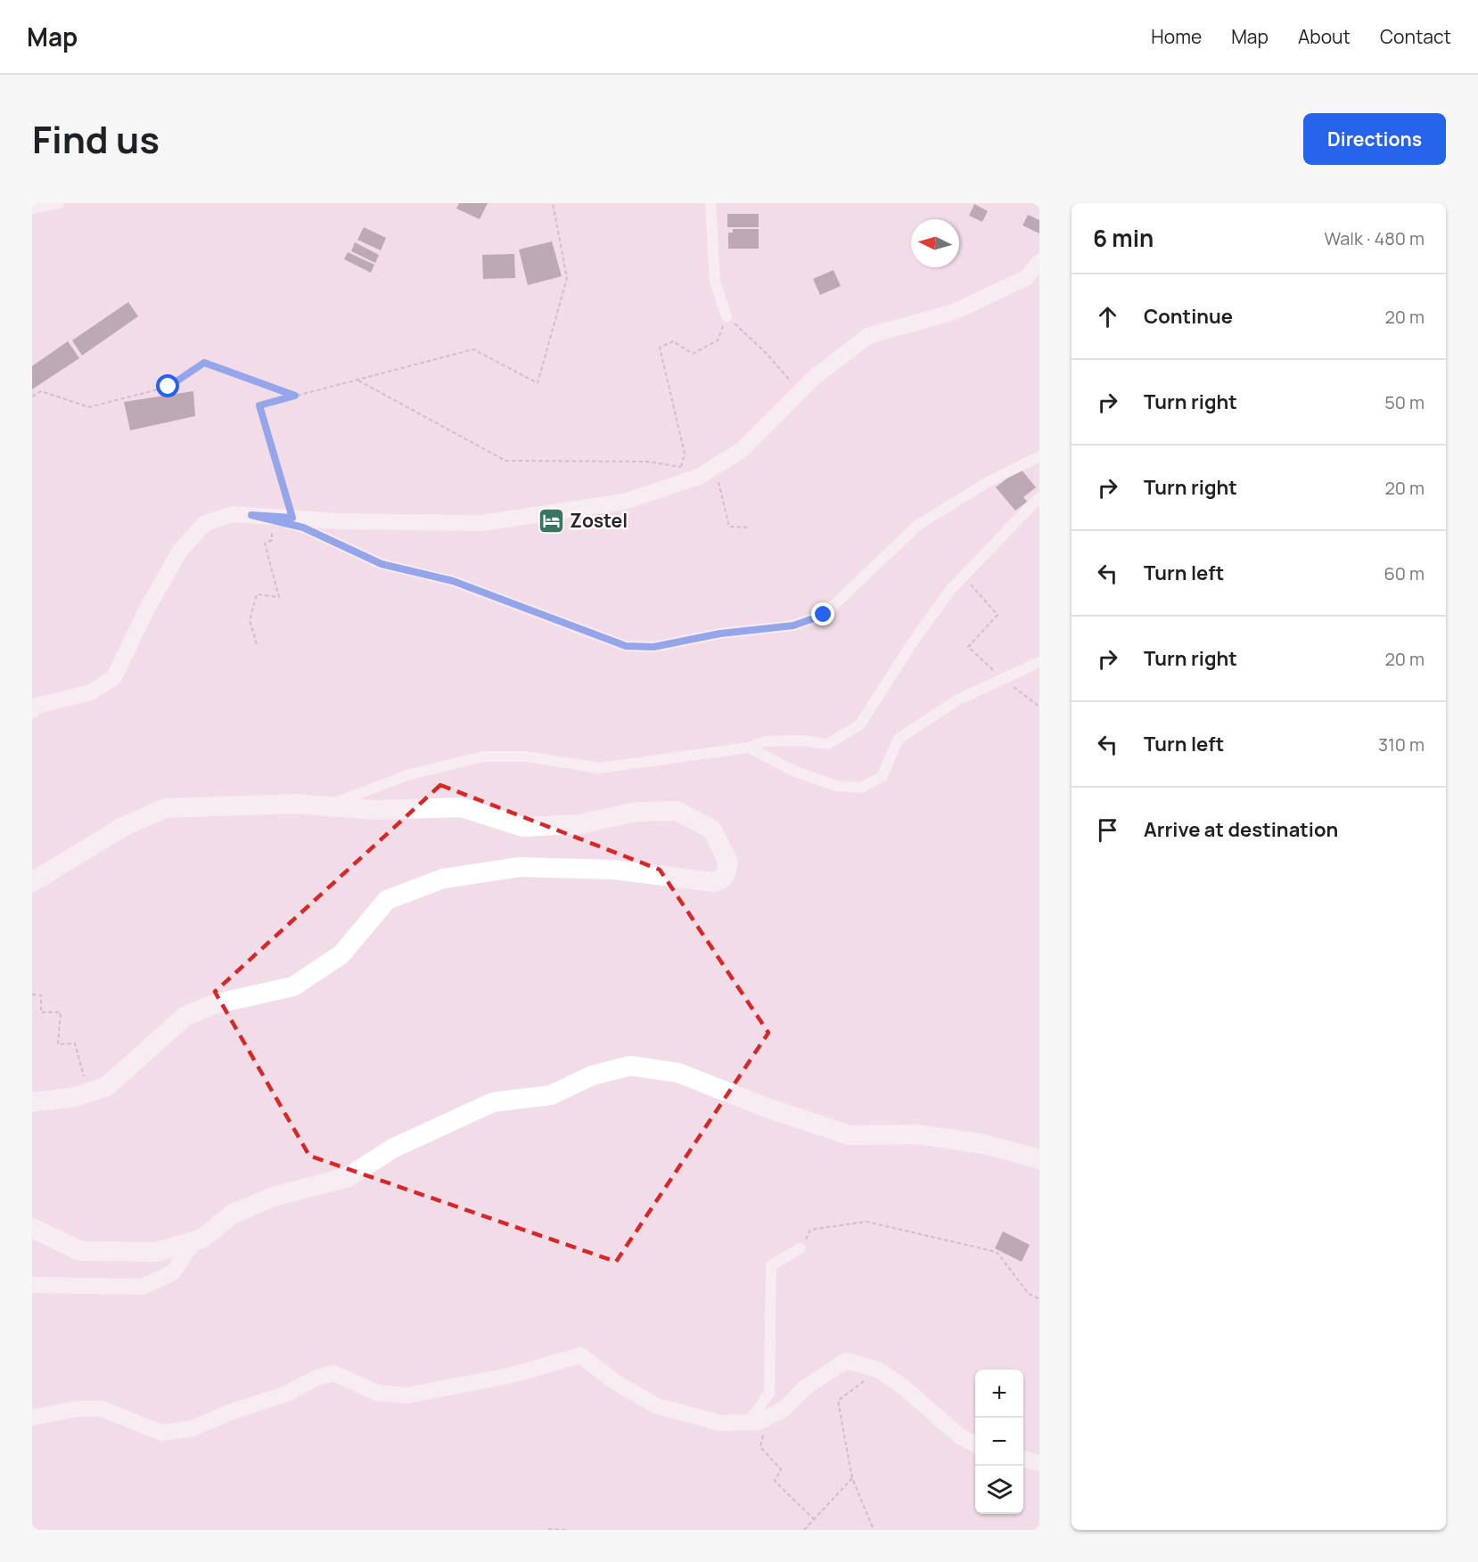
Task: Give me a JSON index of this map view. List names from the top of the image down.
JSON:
{
  "places": {
    "hotel": ["Zostel"]
  },
  "north": "left",
  "page": {
    "header": "Map",
    "nav": [
      "Home",
      "Map",
      "About",
      "Contact"
    ],
    "title": "Find us",
    "buttons": "Directions",
    "heading": ["6 min", "Walk · 480 m"],
    "list": [
      ["Continue", "20 m"],
      ["Turn right", "50 m"],
      ["Turn right", "20 m"],
      ["Turn left", "60 m"],
      ["Turn right", "20 m"],
      ["Turn left", "310 m"],
      "Arrive at destination"
    ],
    "map_buttons": ["+", "−"]
  }
}
